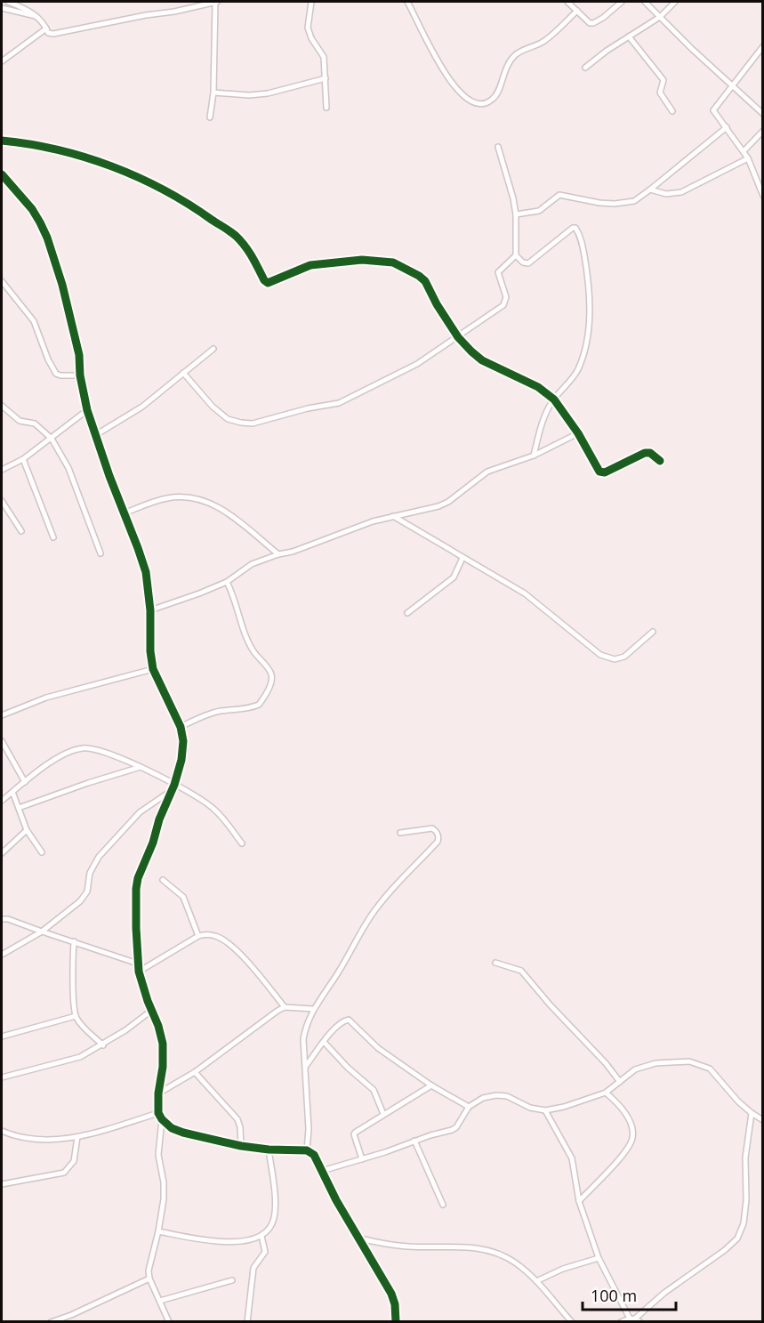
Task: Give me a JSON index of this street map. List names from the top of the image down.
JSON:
{
  "scale_bar": "100 m"
}
